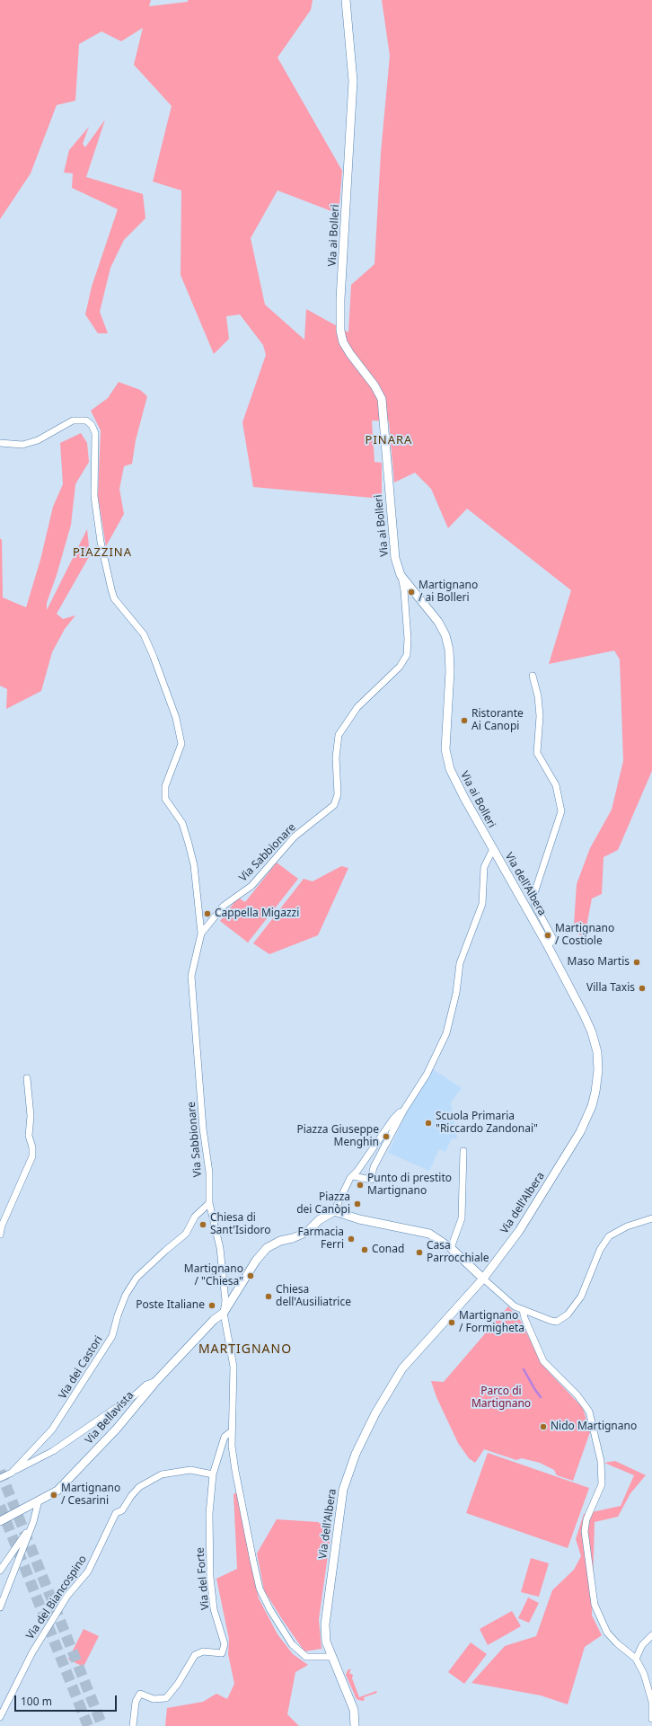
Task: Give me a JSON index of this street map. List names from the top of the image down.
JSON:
{
  "streets": {
    "street": [
      "Via ai Bolleri",
      "Via Sabbionare",
      "Via dell'Albera",
      "Via dei Castori",
      "Via Bellavista",
      "Via del Forte",
      "Via del Biancospino"
    ]
  },
  "crossings": [
    ["Via ai Bolleri", "Via Sabbionare"],
    ["Via ai Bolleri", "Via dell'Albera"],
    ["Via Sabbionare", "Via dei Castori"],
    ["Via Sabbionare", "Via Bellavista"],
    ["Via dei Castori", "Via Bellavista"],
    ["Via del Forte", "Via del Biancospino"]
  ],
  "districts": ["PINARA", "PIAZZINA", "MARTIGNANO"],
  "parks": ["Parco di Martignano"],
  "places": [
    "Martignano / ai Bolleri",
    "Ristorante Ai Canopi",
    "Cappella Migazzi",
    "Martignano / Costiole",
    "Maso Martis",
    "Villa Taxis",
    "Scuola Primaria \"Riccardo Zandonai\"",
    "Piazza Giuseppe Menghin",
    "Punto di prestito Martignano",
    "Piazza dei Canòpi",
    "Chiesa di Sant'Isidoro",
    "Farmacia Ferri",
    "Conad",
    "Casa Parrocchiale",
    "Martignano / \"Chiesa\"",
    "Chiesa dell'Ausiliatrice",
    "Poste Italiane",
    "Martignano / Formigheta",
    "Nido Martignano",
    "Martignano / Cesarini"
  ],
  "scale_bar": "100 m"
}
